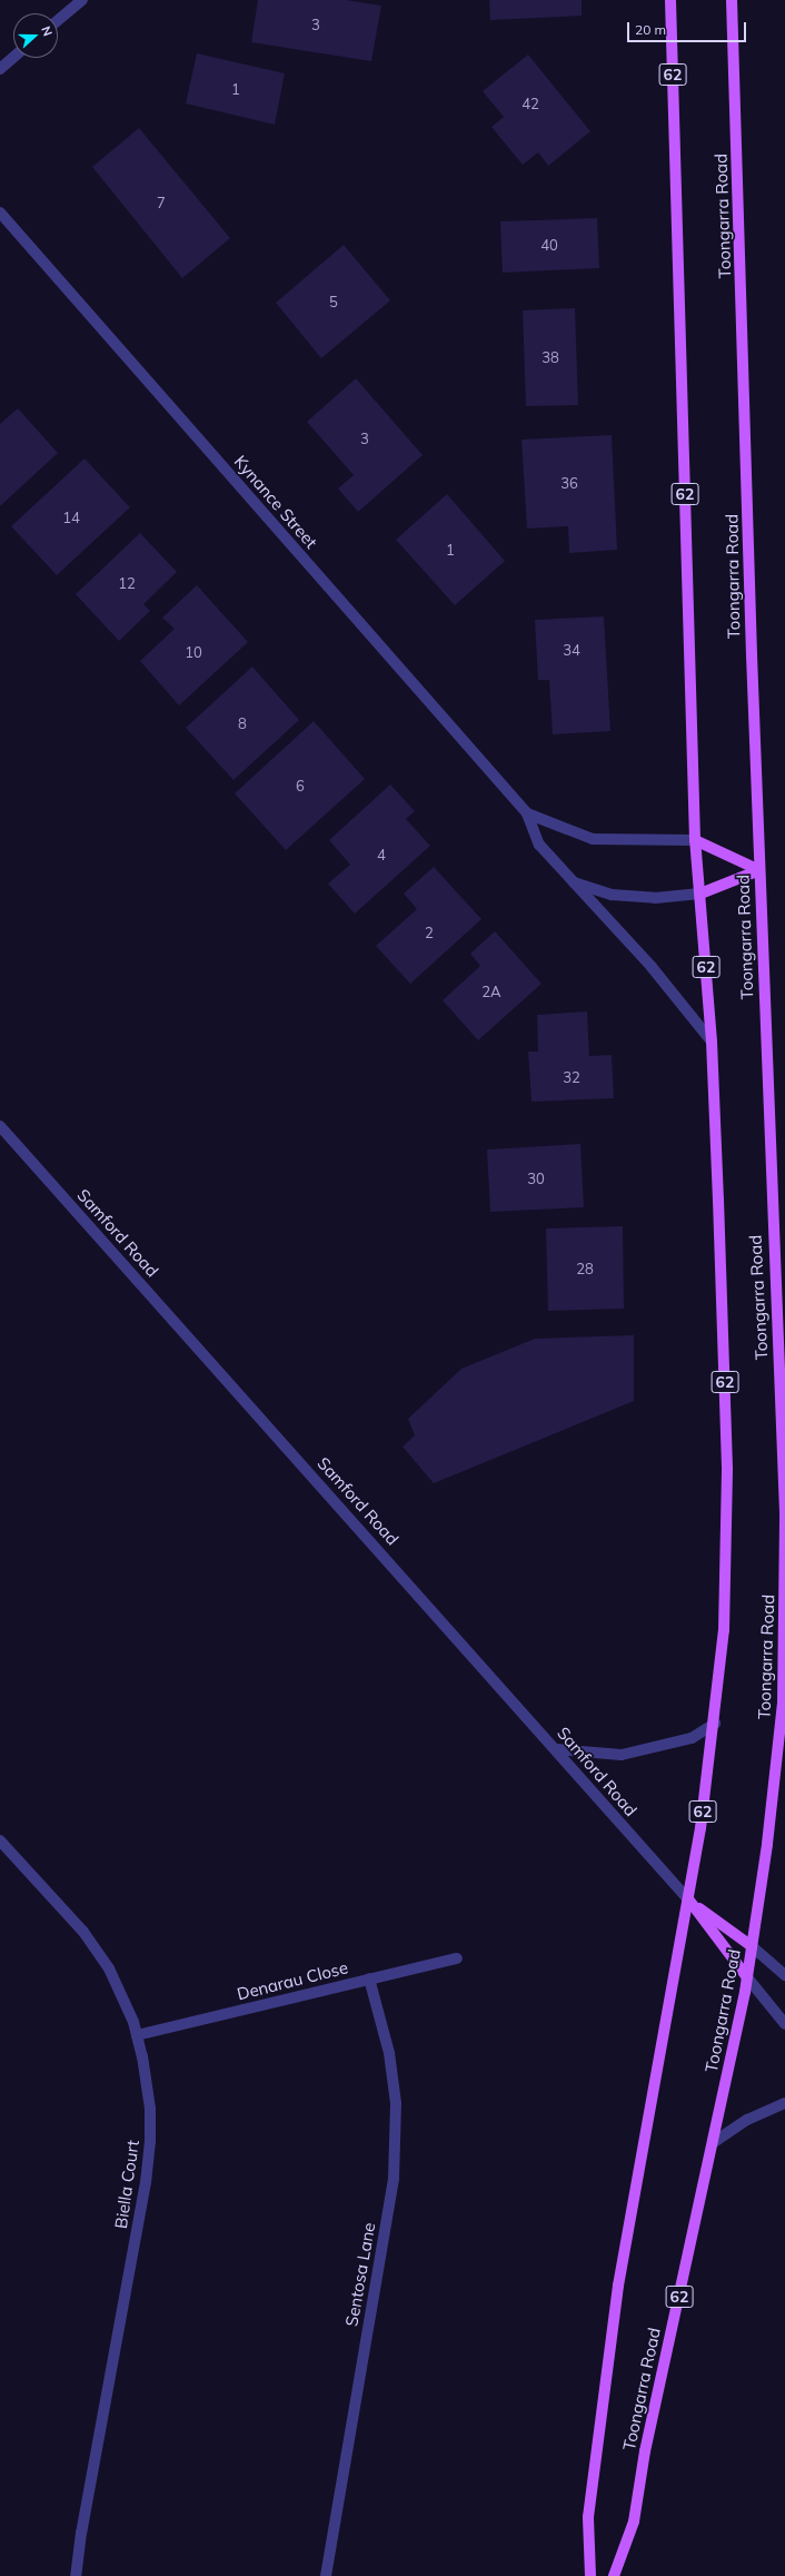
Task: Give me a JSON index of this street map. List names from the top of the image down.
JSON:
{
  "streets": {
    "main road": ["62", "Toongarra Road", "Samford Road"],
    "street": [
      "Kynance Street",
      "Denarau Close",
      "Biella Court",
      "Sentosa Lane"
    ]
  },
  "crossings": [
    ["Toongarra Road", "Samford Road"],
    ["Denarau Close", "Biella Court"],
    ["Denarau Close", "Sentosa Lane"]
  ],
  "house_numbers": [
    "3",
    "1",
    "42",
    "7",
    "40",
    "5",
    "38",
    "3",
    "36",
    "14",
    "1",
    "12",
    "34",
    "10",
    "8",
    "6",
    "4",
    "2",
    "2A",
    "32",
    "30",
    "28"
  ],
  "scale_bar": "20 m",
  "north": "right"
}
